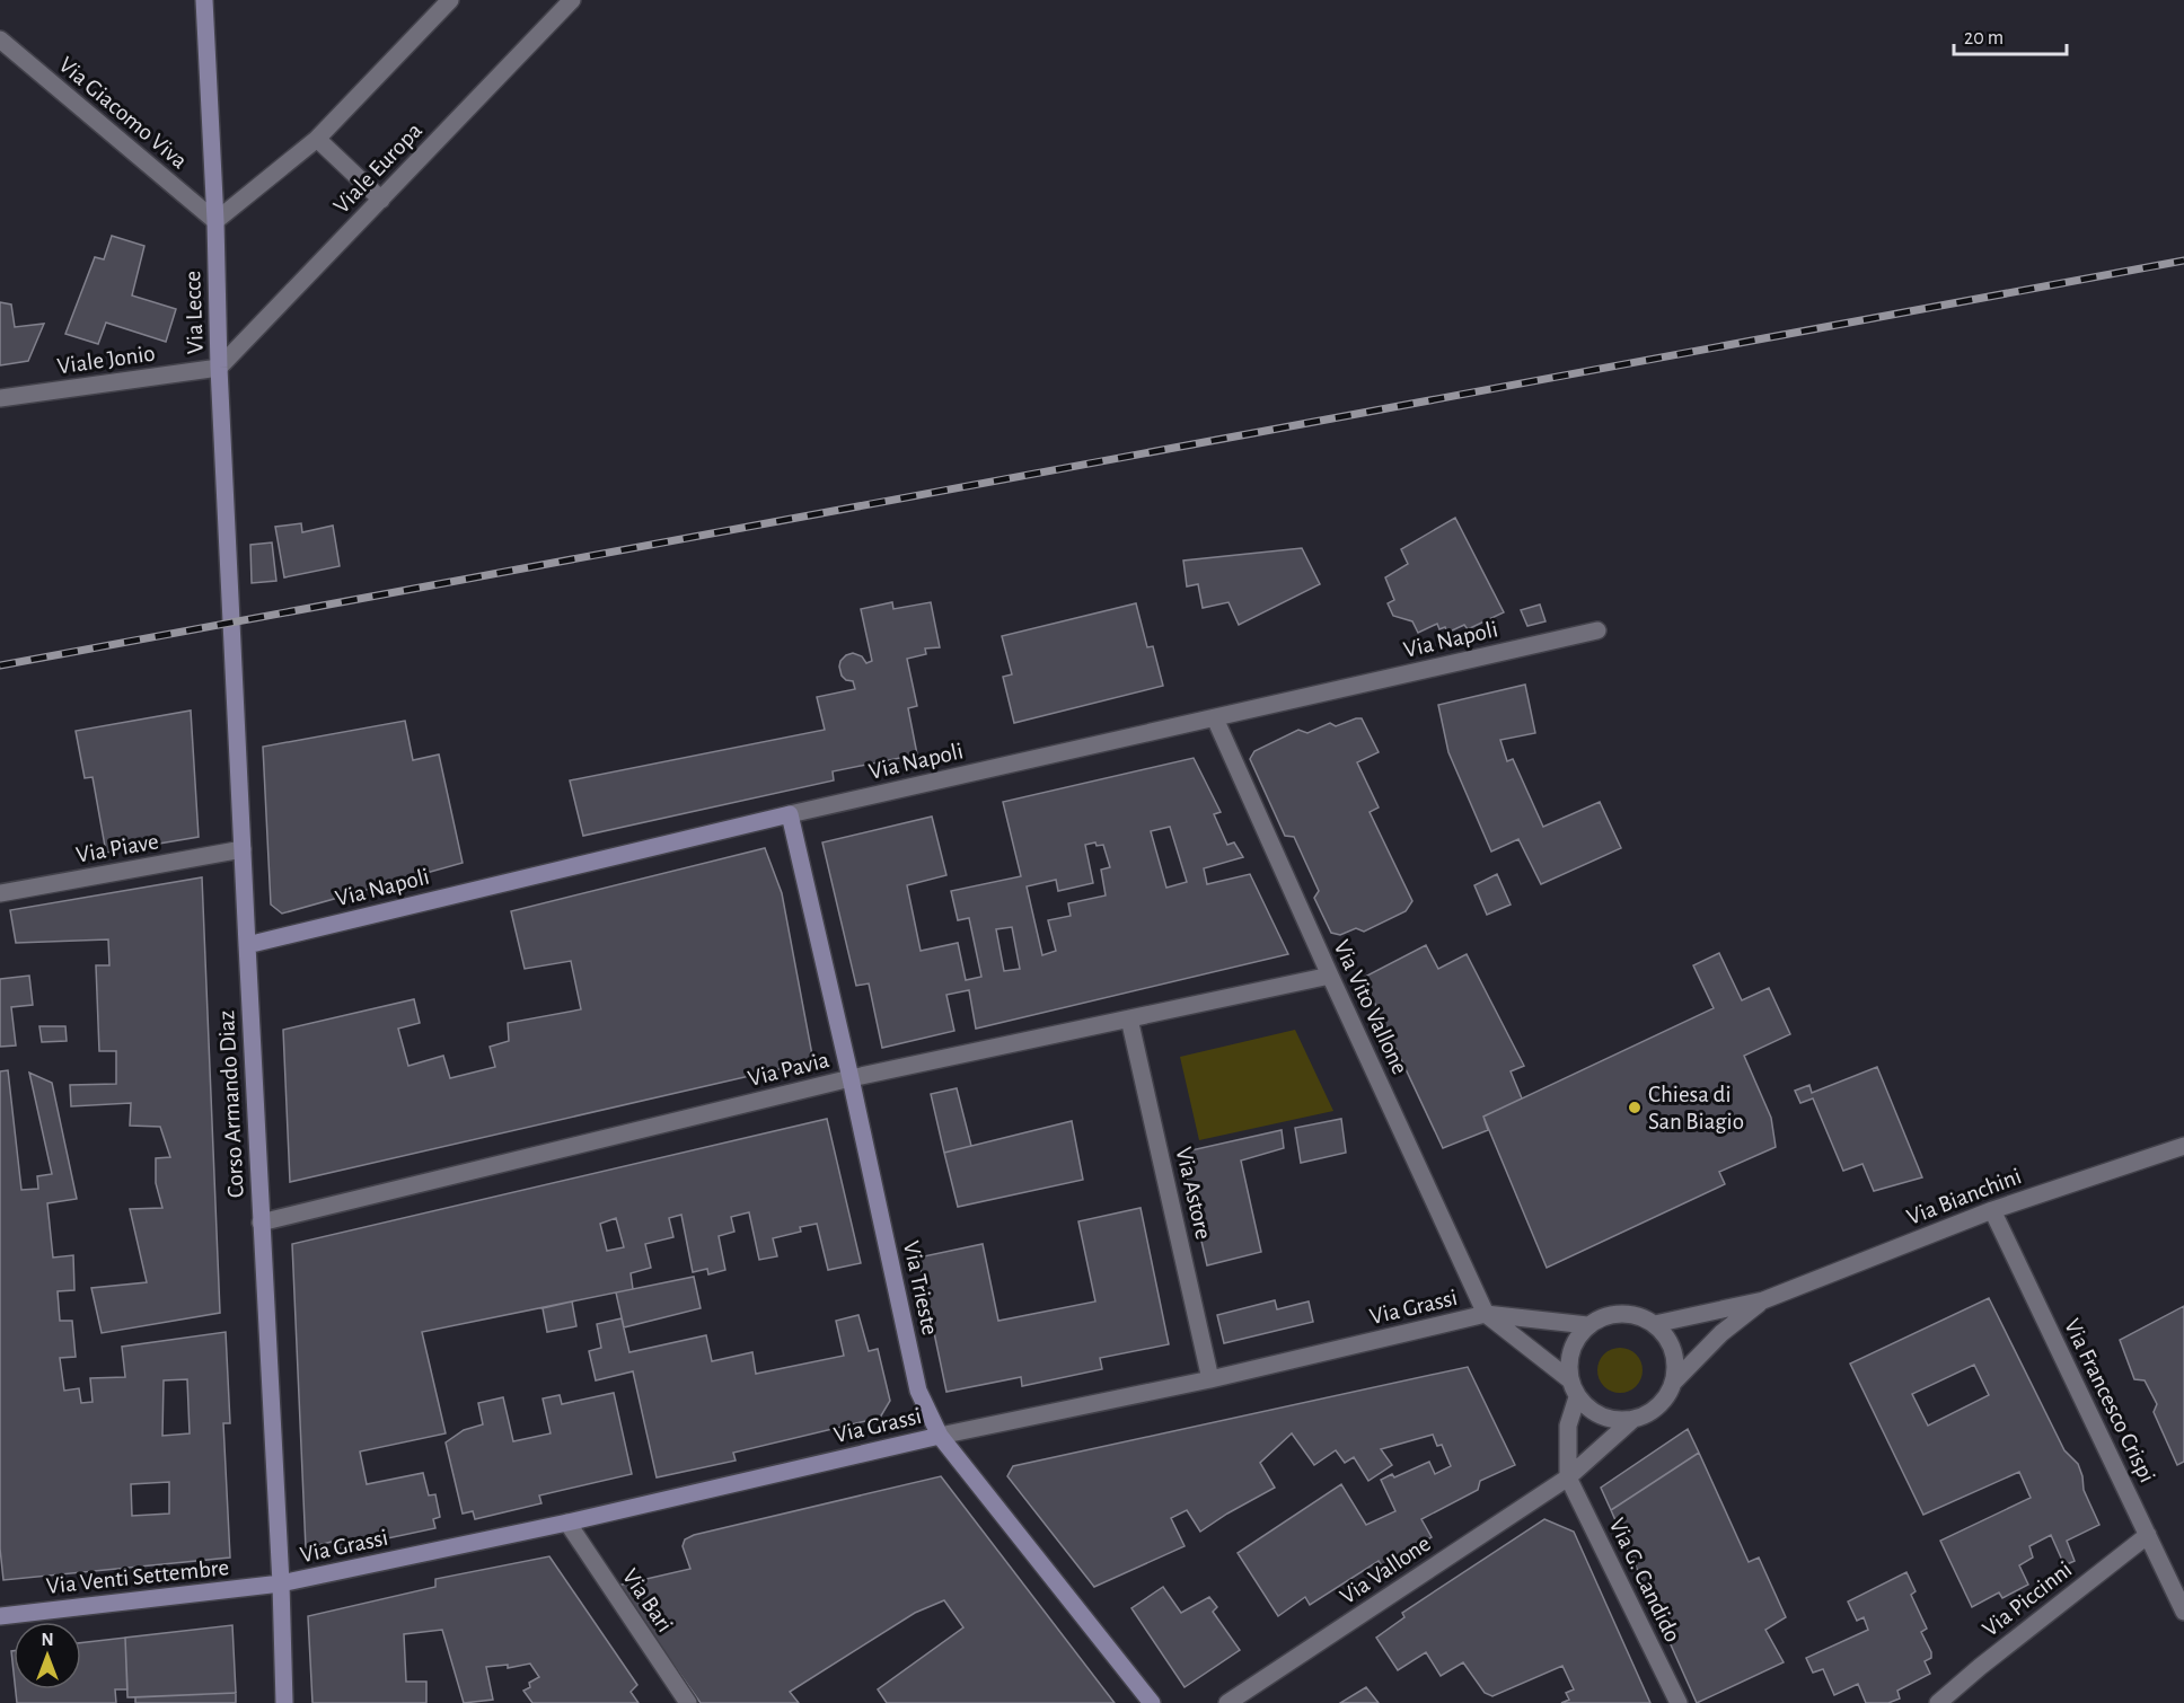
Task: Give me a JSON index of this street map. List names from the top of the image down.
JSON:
{
  "streets": {
    "street": [
      "Via Giacomo Viva",
      "Viale Europa",
      "Via Lecce",
      "Viale Jonio",
      "Via Napoli",
      "Via Piave",
      "Via Vito Vallone",
      "Via Pavia",
      "Corso Armando Diaz",
      "Via Astore",
      "Via Bianchini",
      "Via Trieste",
      "Via Grassi",
      "Via Francesco Crispi",
      "Via Vallone",
      "Via Venti Settembre",
      "Via G. Candido",
      "Via Piccinni",
      "Via Bari"
    ]
  },
  "crossings": [
    ["Via Giacomo Viva", "Via Lecce"],
    ["Viale Europa", "Via Lecce"],
    ["Viale Europa", "Viale Jonio"],
    ["Via Lecce", "Viale Jonio"],
    ["Via Lecce", "Corso Armando Diaz"],
    ["Via Napoli", "Via Vito Vallone"],
    ["Via Napoli", "Corso Armando Diaz"],
    ["Via Napoli", "Via Trieste"],
    ["Via Piave", "Corso Armando Diaz"],
    ["Via Vito Vallone", "Via Pavia"],
    ["Via Vito Vallone", "Via Grassi"],
    ["Via Pavia", "Corso Armando Diaz"],
    ["Via Pavia", "Via Astore"],
    ["Via Pavia", "Via Trieste"],
    ["Corso Armando Diaz", "Via Grassi"],
    ["Corso Armando Diaz", "Via Venti Settembre"],
    ["Via Astore", "Via Grassi"],
    ["Via Bianchini", "Via Francesco Crispi"],
    ["Via Trieste", "Via Grassi"],
    ["Via Grassi", "Via Vallone"],
    ["Via Grassi", "Via Venti Settembre"],
    ["Via Grassi", "Via Bari"],
    ["Via Francesco Crispi", "Via Piccinni"],
    ["Via Vallone", "Via G. Candido"]
  ],
  "places": ["Chiesa di San Biagio"],
  "scale_bar": "20 m",
  "north": "top"
}
